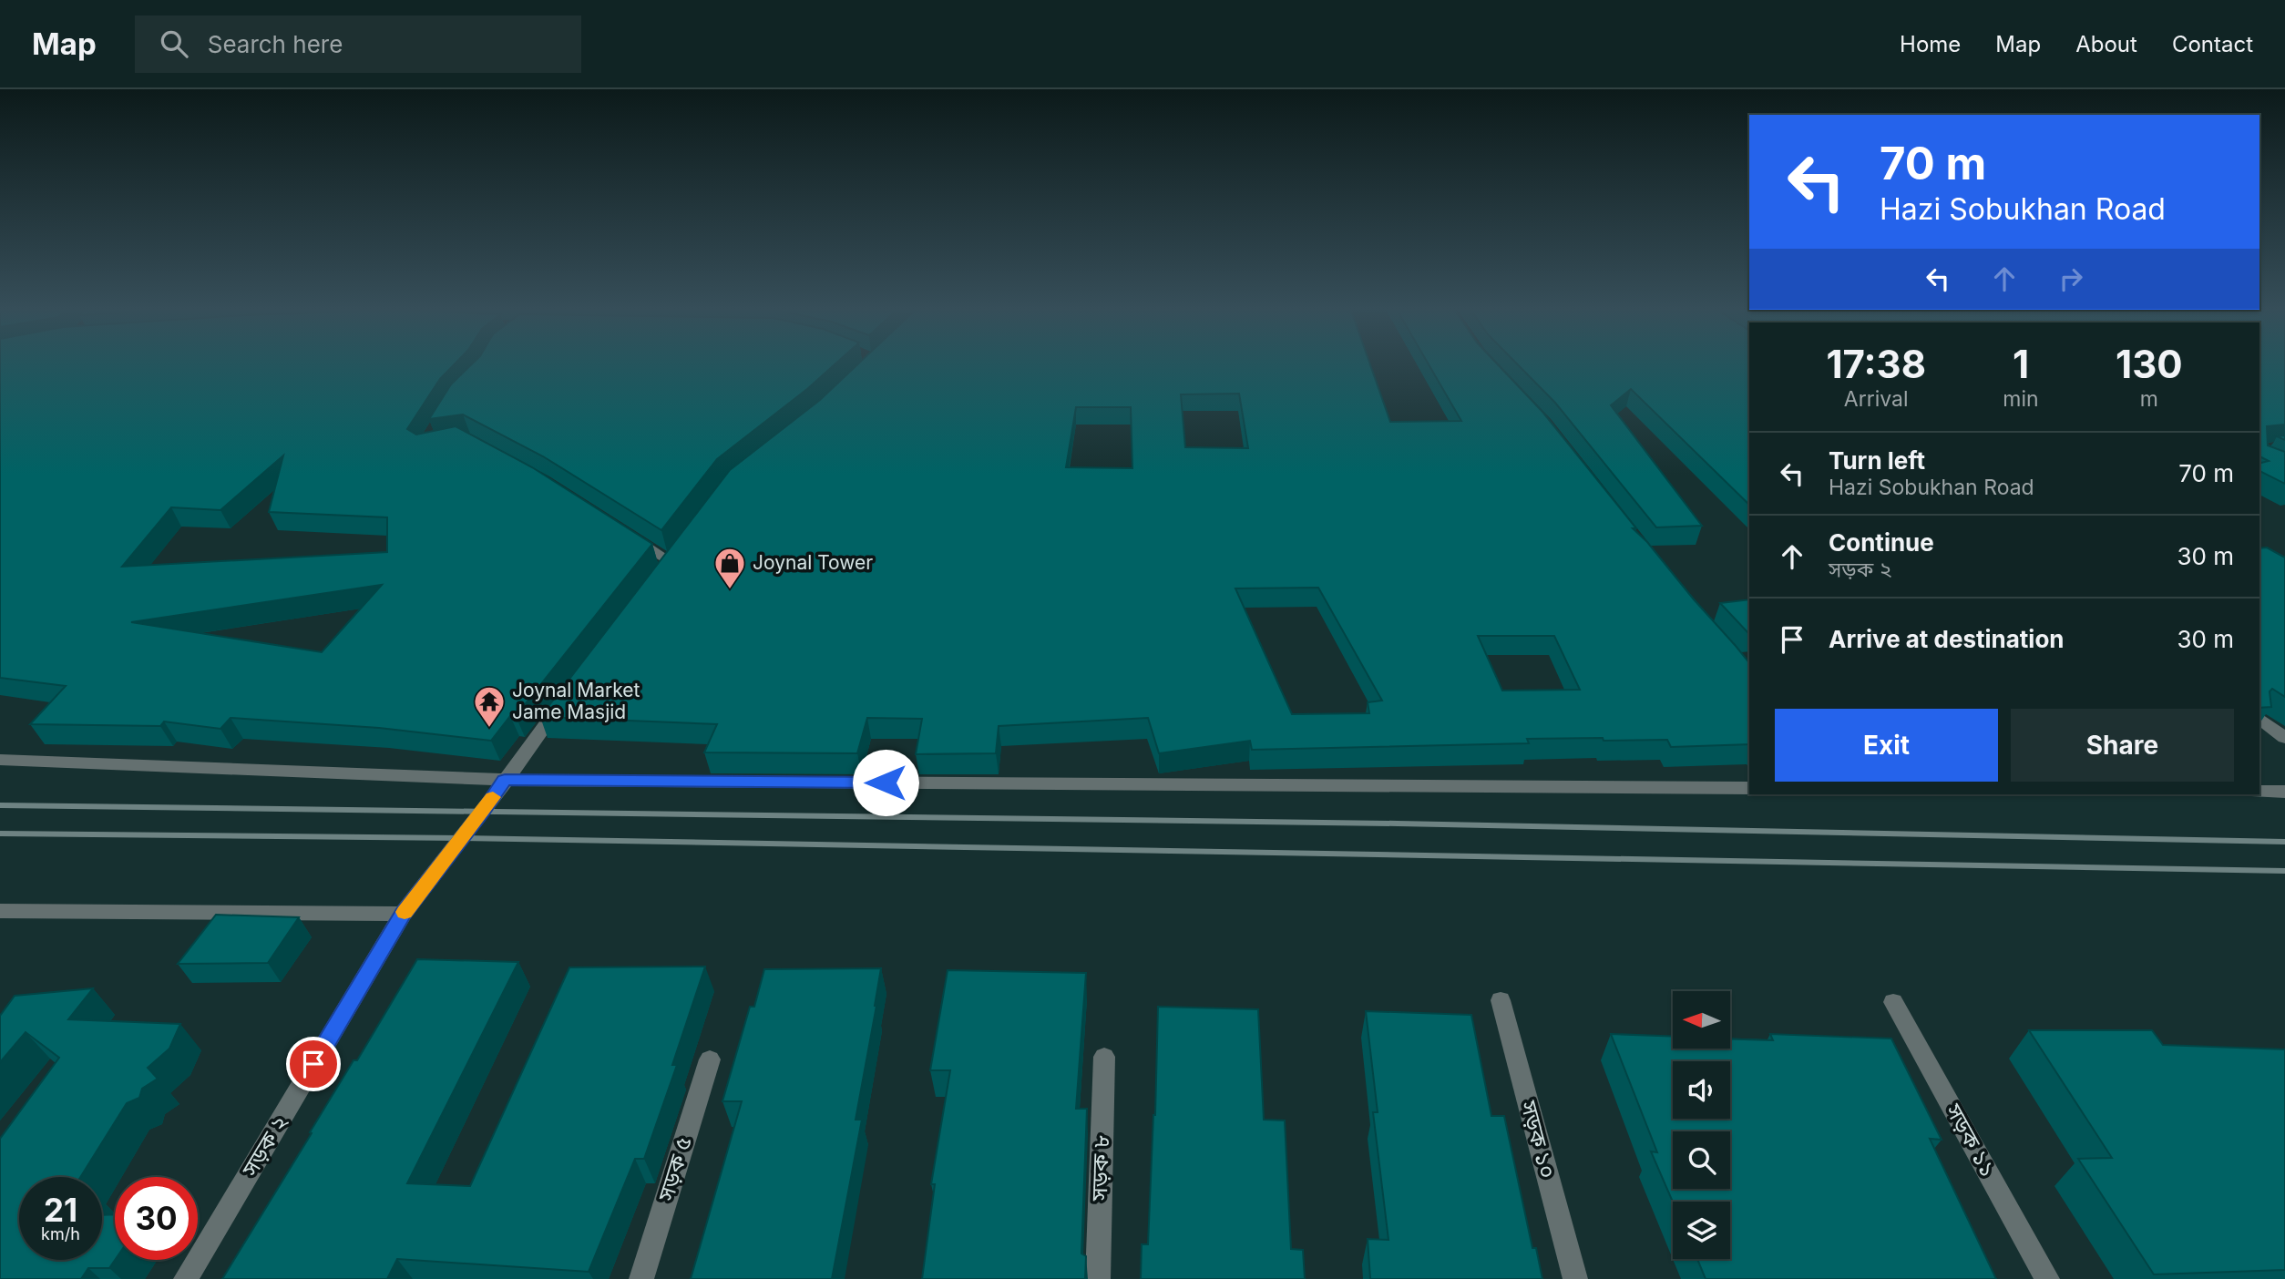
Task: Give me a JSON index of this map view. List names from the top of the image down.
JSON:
{
  "streets": {
    "street": [
      "সড়ক ১০",
      "সড়ক ১১",
      "সড়ক ২",
      "সড়ক ৮",
      "সড়ক ৫"
    ]
  },
  "places": {
    "shop": ["Joynal Tower"],
    "temple": ["Joynal Market Jame Masjid"]
  },
  "north": "left",
  "page": {
    "header": "Map",
    "search": "Search here",
    "nav": [
      "Home",
      "Map",
      "About",
      "Contact"
    ],
    "turn": ["70 m", "Hazi Sobukhan Road"],
    "eta": [
      "17:38",
      "Arrival",
      "1",
      "min",
      "130",
      "m"
    ],
    "list": [
      {
        "name": "Turn left",
        "note": "Hazi Sobukhan Road",
        "value": "70 m"
      },
      {
        "name": "Continue",
        "note": "সড়ক ২",
        "value": "30 m"
      },
      {
        "name": "Arrive at destination",
        "value": "30 m"
      }
    ],
    "buttons": ["Exit", "Share"],
    "speed": "21 km/h",
    "limit": "30"
  }
}
